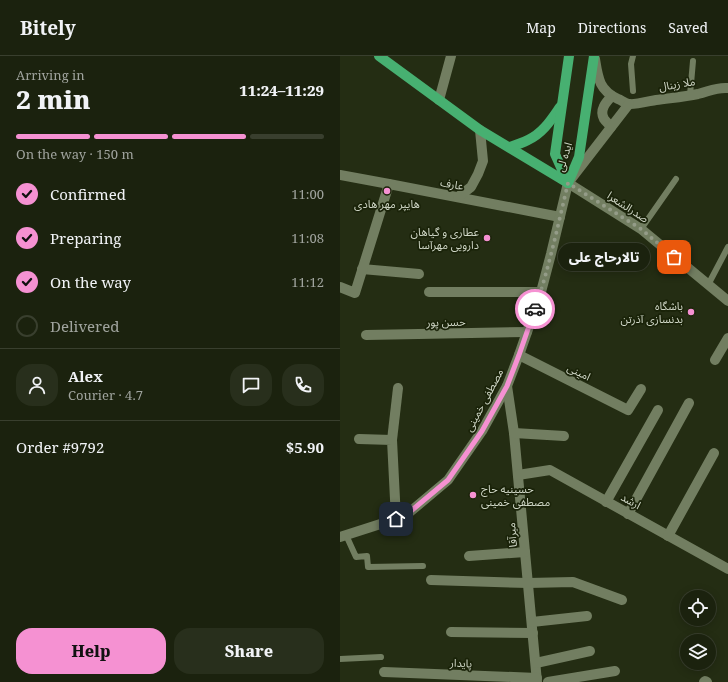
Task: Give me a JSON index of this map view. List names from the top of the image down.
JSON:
{
  "streets": {
    "main road": ["ایده لى"],
    "street": [
      "ملا زینال",
      "عارف",
      "صدرالشعرا",
      "حسن پور",
      "امینی",
      "مصطفی خمینی",
      "ارشد",
      "میرآقا",
      "پایدار"
    ]
  },
  "crossings": [
    ["ایده لى", "صدرالشعرا"],
    ["ایده لى", "مصطفی خمینی"],
    ["عارف", "مصطفی خمینی"],
    ["صدرالشعرا", "مصطفی خمینی"],
    ["حسن پور", "مصطفی خمینی"],
    ["امینی", "مصطفی خمینی"],
    ["مصطفی خمینی", "میرآقا"],
    ["ارشد", "میرآقا"],
    ["میرآقا", "پایدار"]
  ],
  "places": [
    "هایپر مهر هادی",
    "عطاری و گیاهان دارویی مهرآسا",
    "تالارحاج علی",
    "باشگاه بدنسازی آذرتن",
    "حسینیه حاج مصطفی خمینی"
  ],
  "page": {
    "header": "Bitely",
    "nav": ["Map", "Directions", "Saved"],
    "heading": ["2 min", "Arriving in", "11:24–11:29"],
    "panel": [
      "Alex",
      "Courier · 4.7",
      "Order #9792",
      "$5.90"
    ],
    "bar": "On the way · 150 m",
    "list": [
      ["Confirmed", "11:00"],
      ["Preparing", "11:08"],
      ["On the way", "11:12"],
      "Delivered"
    ],
    "bubble": "تالارحاج علی",
    "buttons": ["Help", "Share"]
  }
}
